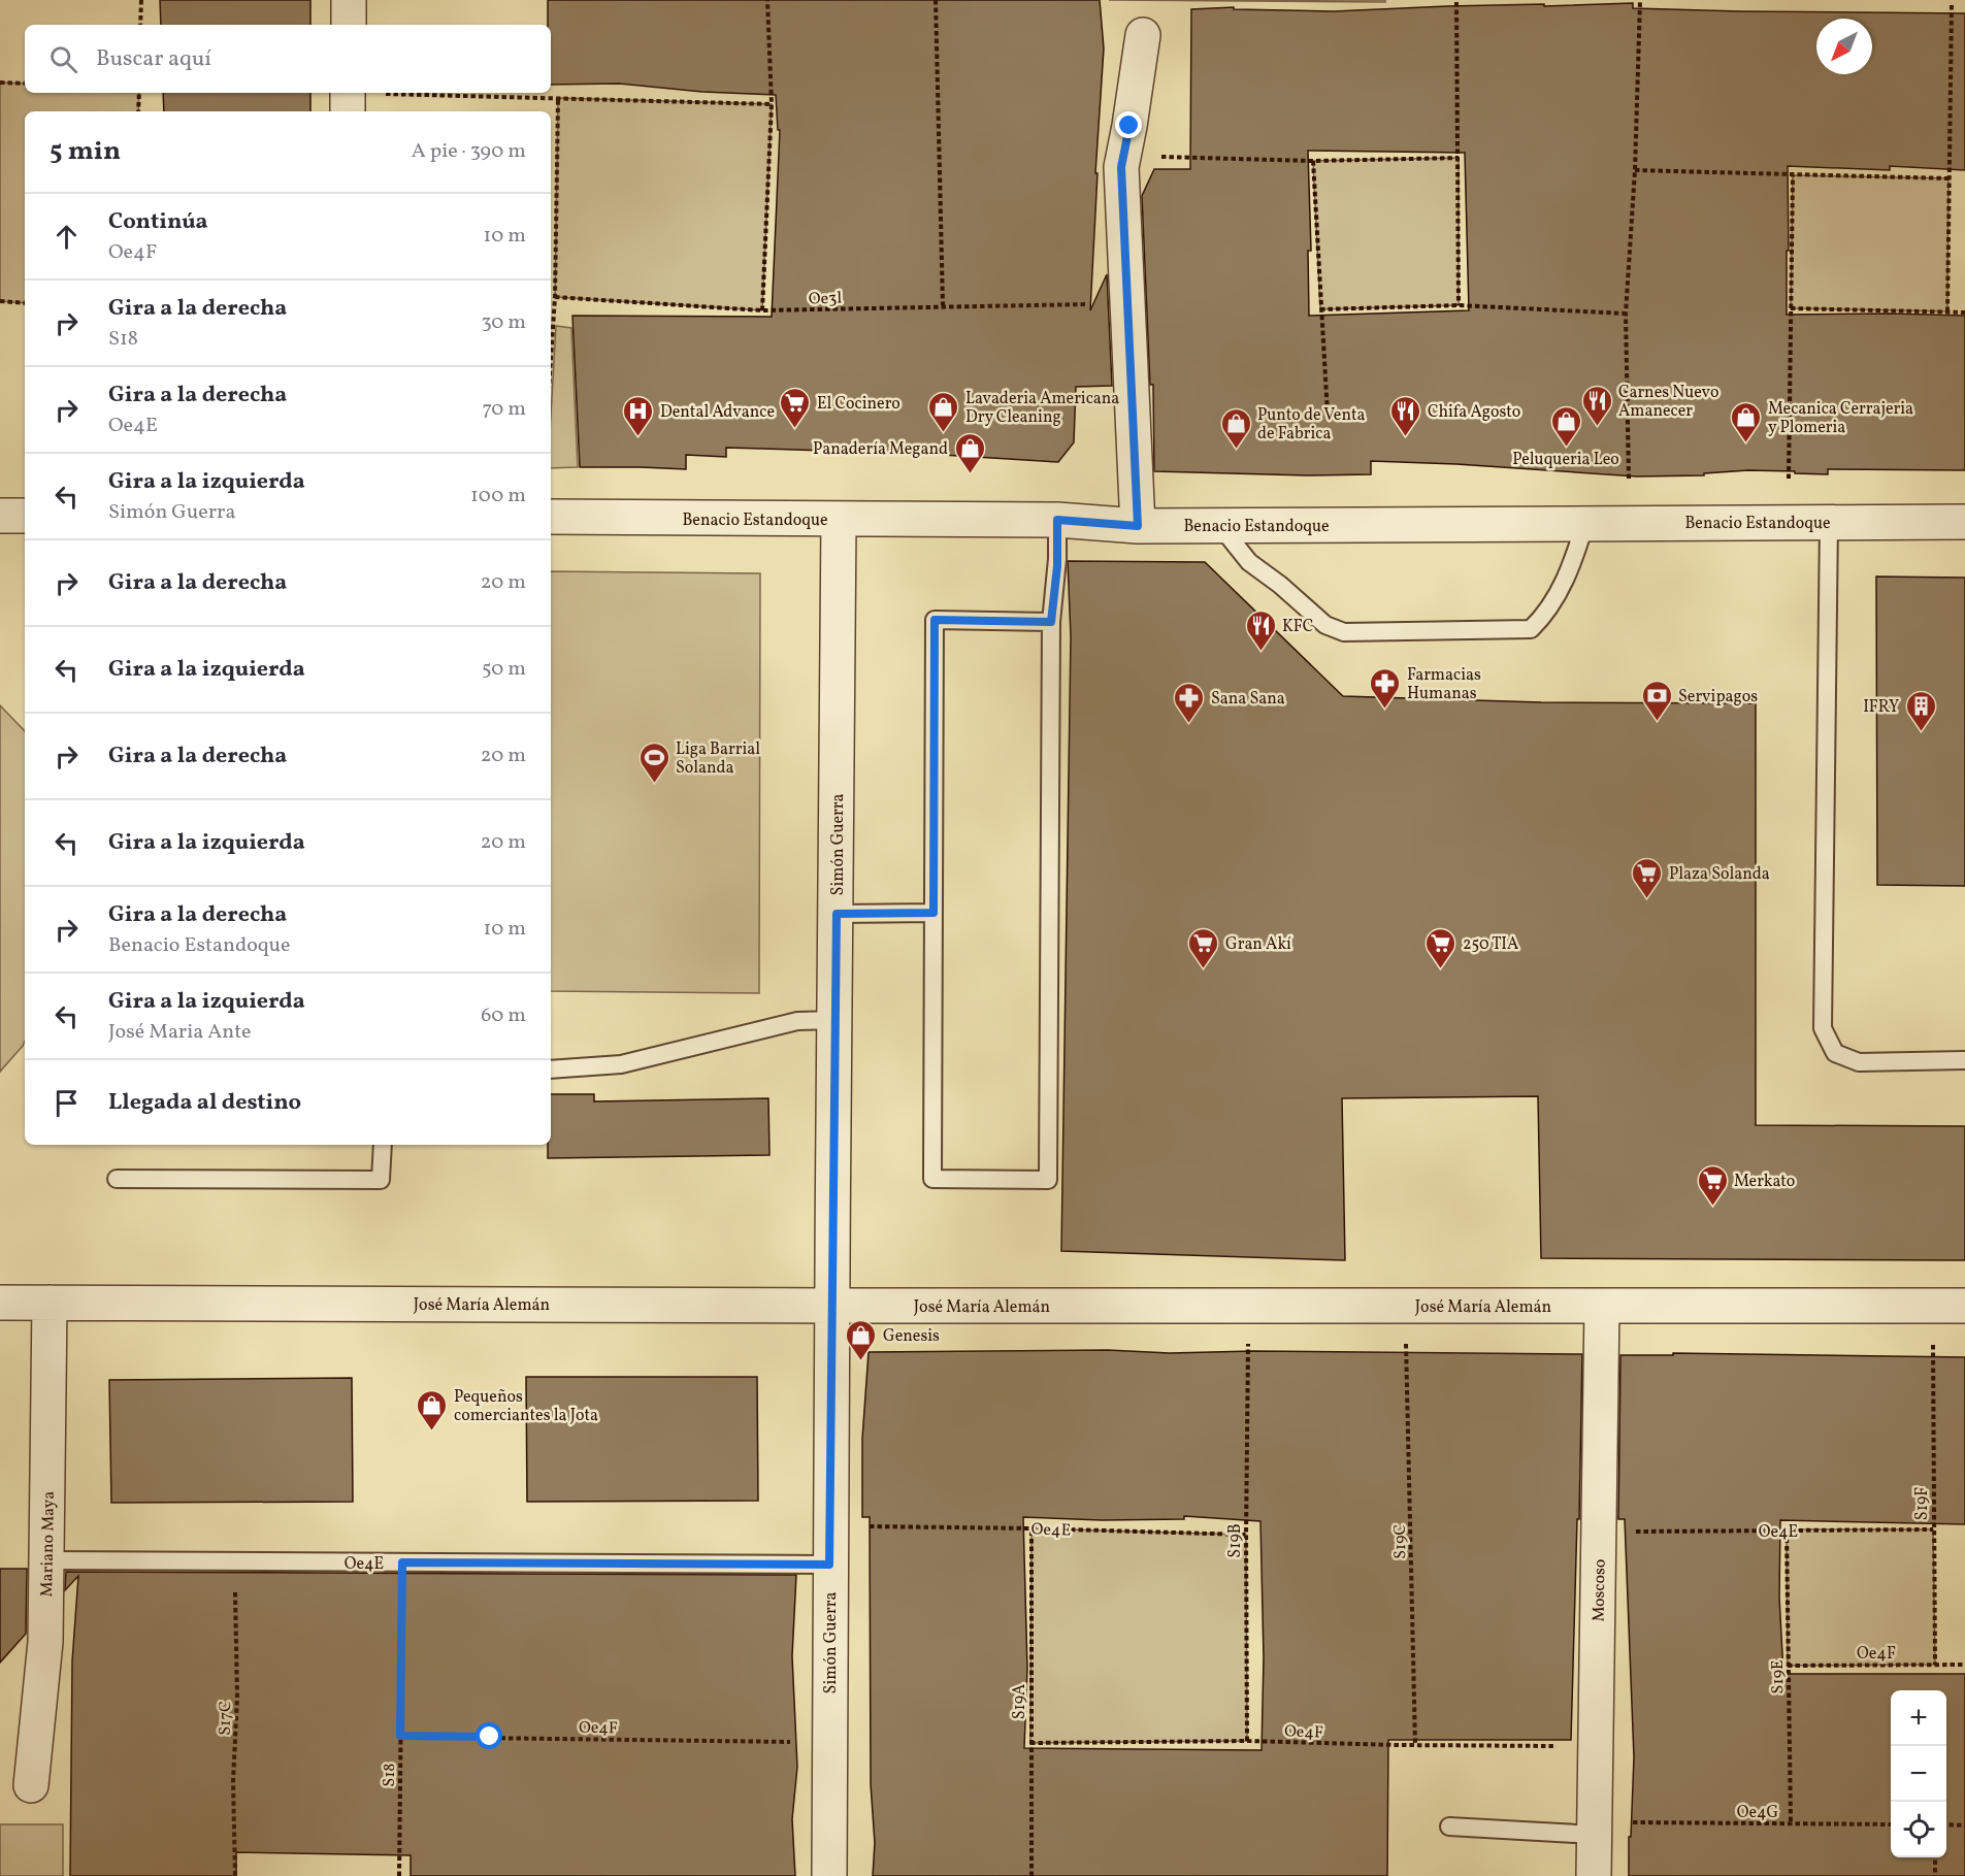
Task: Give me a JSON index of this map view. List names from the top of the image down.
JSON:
{
  "streets": {
    "street": [
      "Benacio Estandoque",
      "Simón Guerra",
      "José María Alemán",
      "Mariano Maya",
      "Moscoso"
    ],
    "lane": ["Oe4E"],
    "path": [
      "Oe3l",
      "S19F",
      "S19B",
      "S19C",
      "Oe4F",
      "S19E",
      "S19A",
      "S17C",
      "S18",
      "Oe4G"
    ]
  },
  "crossings": [
    ["Benacio Estandoque", "Simón Guerra"],
    ["Simón Guerra", "José María Alemán"],
    ["Simón Guerra", "Oe4E"],
    ["José María Alemán", "Mariano Maya"],
    ["José María Alemán", "Moscoso"],
    ["S19F", "Oe4E"],
    ["S19F", "Oe4F"],
    ["Oe4E", "S19B"],
    ["Oe4E", "Mariano Maya"],
    ["Oe4E", "S19E"],
    ["Oe4E", "S19A"],
    ["Oe4E", "S17C"],
    ["Oe4E", "S18"],
    ["S19B", "Oe4F"],
    ["S19C", "Oe4F"],
    ["Oe4F", "S19E"],
    ["Oe4F", "S19A"],
    ["Oe4F", "S18"],
    ["S19E", "Oe4G"]
  ],
  "places": {
    "restaurant": ["Carnes Nuevo Amanecer", "Chifa Agosto", "KFC"],
    "supermarket": [
      "El Cocinero",
      "Plaza Solanda",
      "Gran Akí",
      "250 TIA",
      "Merkato"
    ],
    "shop": [
      "Lavaderia Americana Dry Cleaning",
      "Mecanica Cerrajeria y Plomeria",
      "Peluqueria Leo",
      "Punto de Venta de Fabrica",
      "Panadería Megand",
      "Genesis",
      "Pequeños comerciantes la Jota"
    ],
    "hospital": ["Dental Advance"],
    "pharmacy": ["Farmacias Humanas", "Sana Sana"],
    "bank": ["Servipagos"],
    "building": ["IFRY"],
    "sports": ["Liga Barrial Solanda"]
  },
  "north": "bottom left",
  "page": {
    "search": "Buscar aquí",
    "heading": ["5 min", "A pie · 390 m"],
    "list": [
      ["Continúa", "Oe4F", "10 m"],
      ["Gira a la derecha", "S18", "30 m"],
      ["Gira a la derecha", "Oe4E", "70 m"],
      ["Gira a la izquierda", "Simón Guerra", "100 m"],
      ["Gira a la derecha", "20 m"],
      ["Gira a la izquierda", "50 m"],
      ["Gira a la derecha", "20 m"],
      ["Gira a la izquierda", "20 m"],
      ["Gira a la derecha", "Benacio Estandoque", "10 m"],
      ["Gira a la izquierda", "José Maria Ante", "60 m"],
      "Llegada al destino"
    ],
    "map_buttons": ["+", "−"]
  }
}
